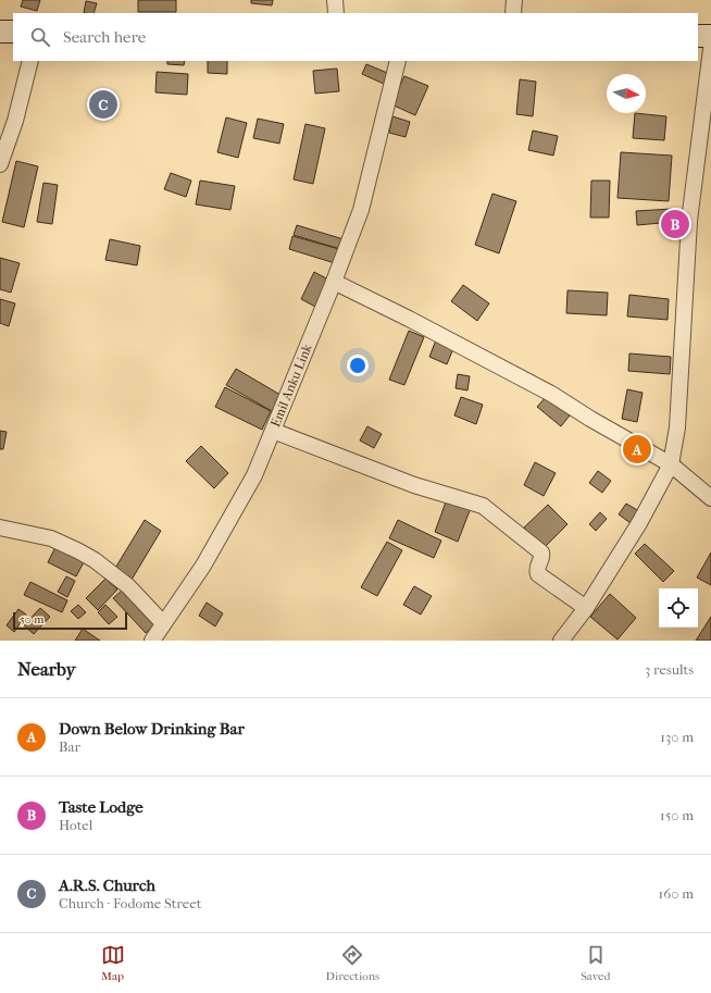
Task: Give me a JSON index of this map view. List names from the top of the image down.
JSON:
{
  "streets": {
    "street": ["Emil Anku Link"]
  },
  "scale_bar": "50 m",
  "north": "right",
  "page": {
    "search": "Search here",
    "pins": ["C", "B", "A"],
    "scale": "50 m",
    "heading": ["Nearby", "3 results"],
    "list": [
      {
        "mark": "A",
        "name": "Down Below Drinking Bar",
        "note": "Bar",
        "value": "130 m"
      },
      {
        "mark": "B",
        "name": "Taste Lodge",
        "note": "Hotel",
        "value": "150 m"
      },
      {
        "mark": "C",
        "name": "A.R.S. Church",
        "note": "Church · Fodome Street",
        "value": "160 m"
      }
    ],
    "nav": ["Map", "Directions", "Saved"]
  }
}
